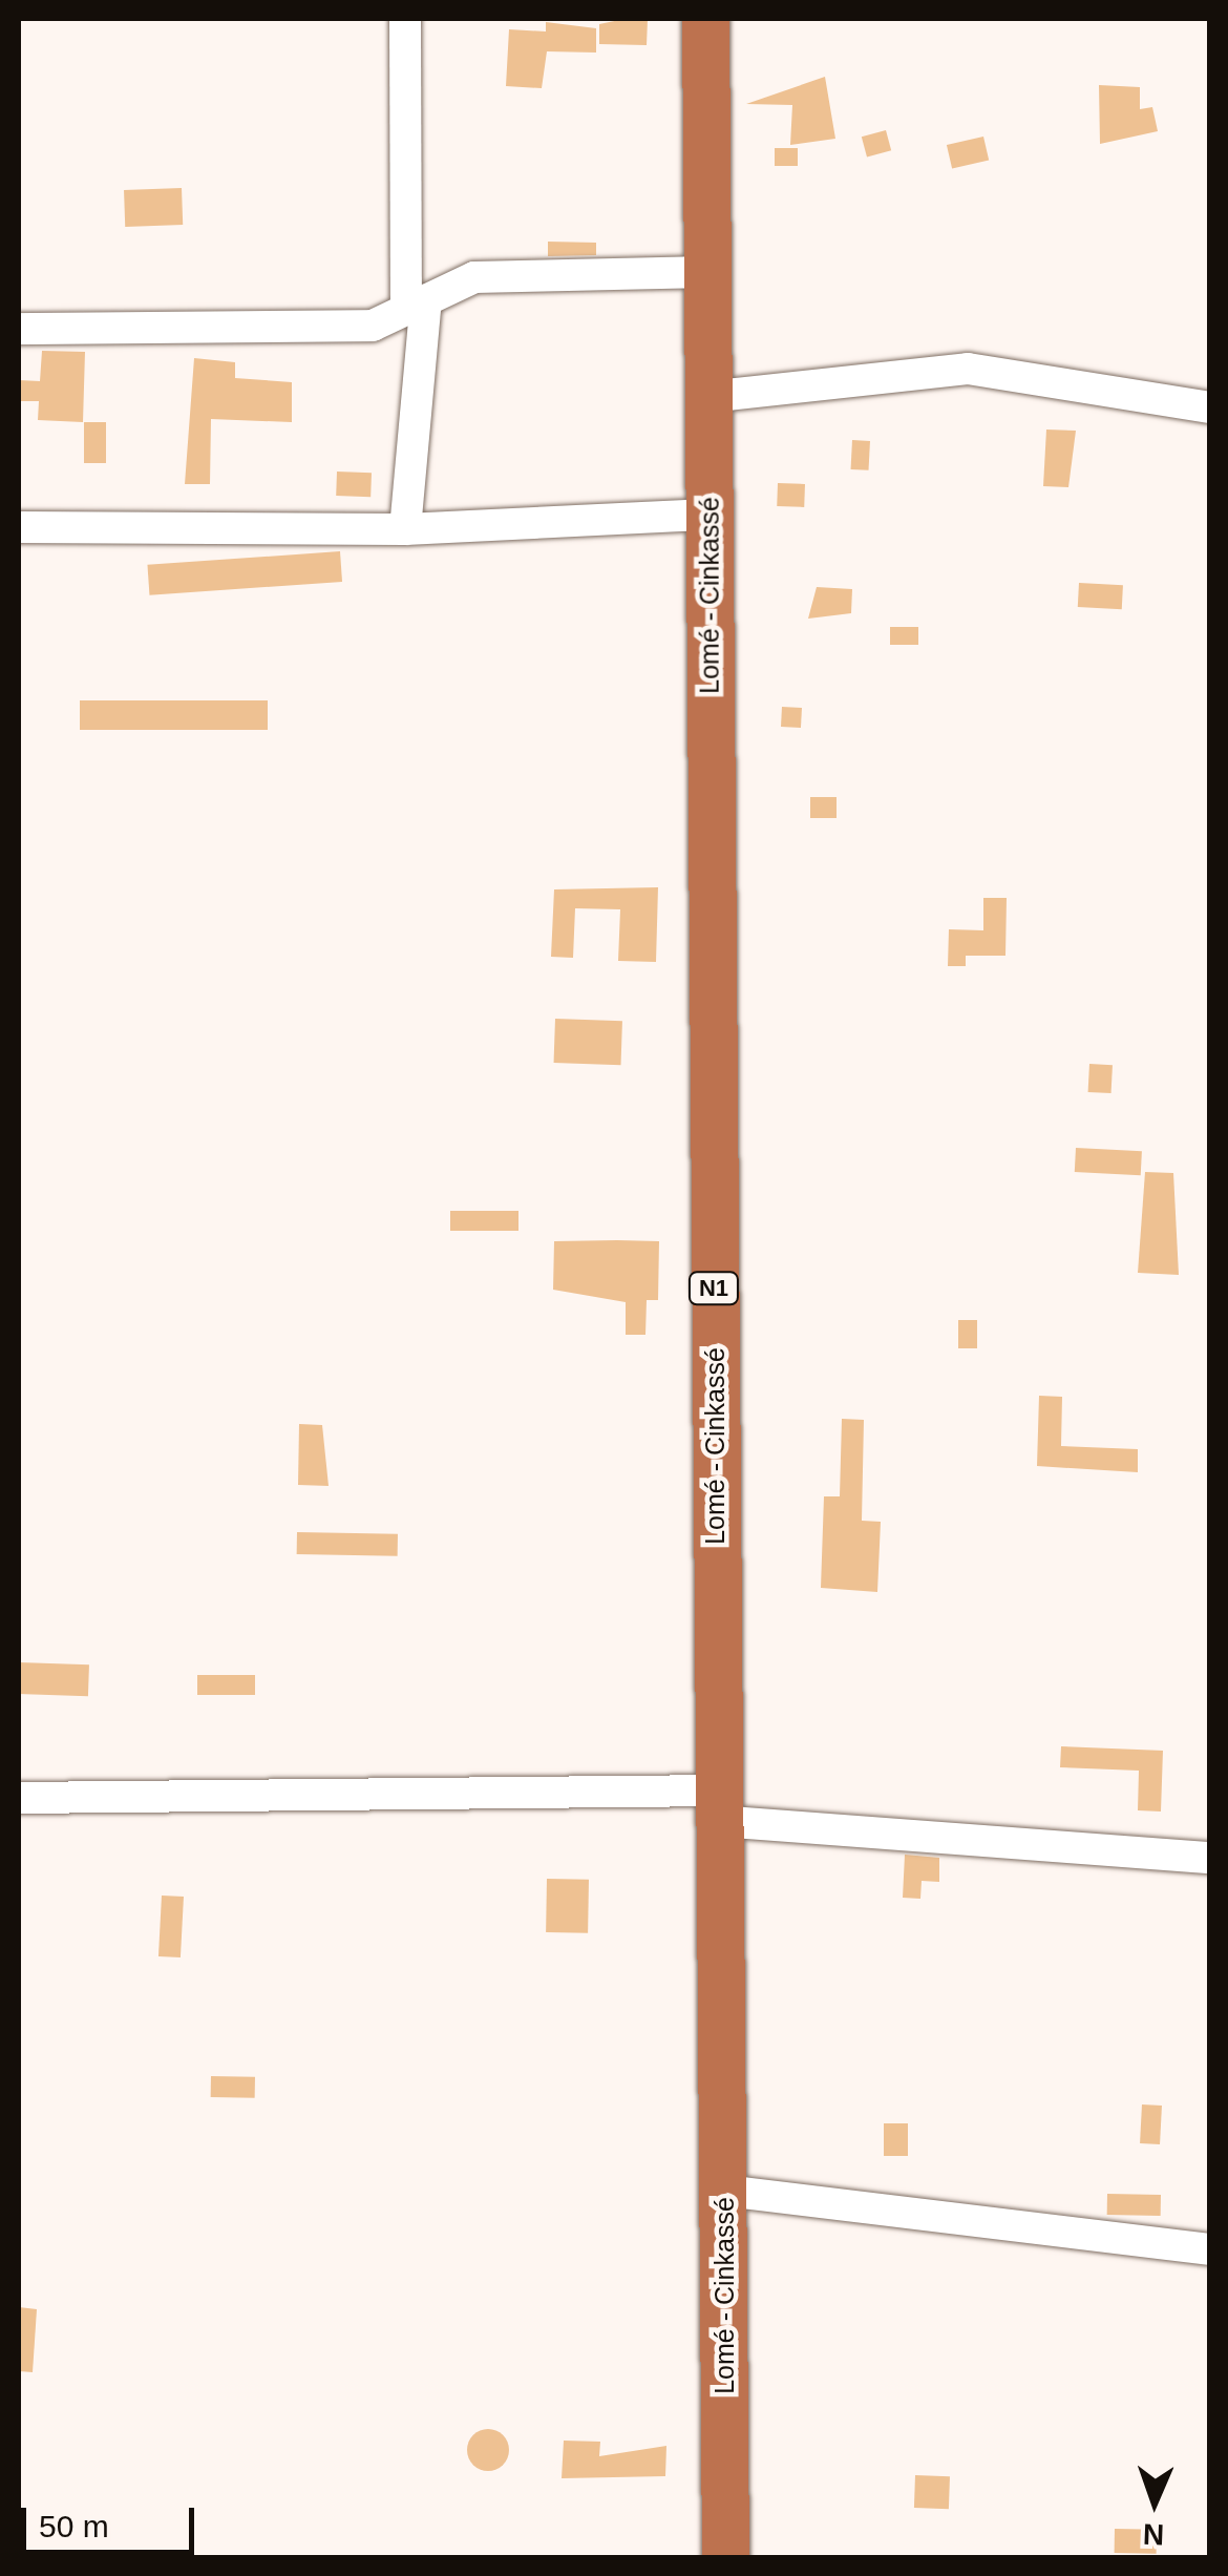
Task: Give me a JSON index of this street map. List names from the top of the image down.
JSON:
{
  "streets": {
    "highway": ["Lomé - Cinkassé", "N1"]
  },
  "scale_bar": "50 m",
  "north": "bottom"
}
